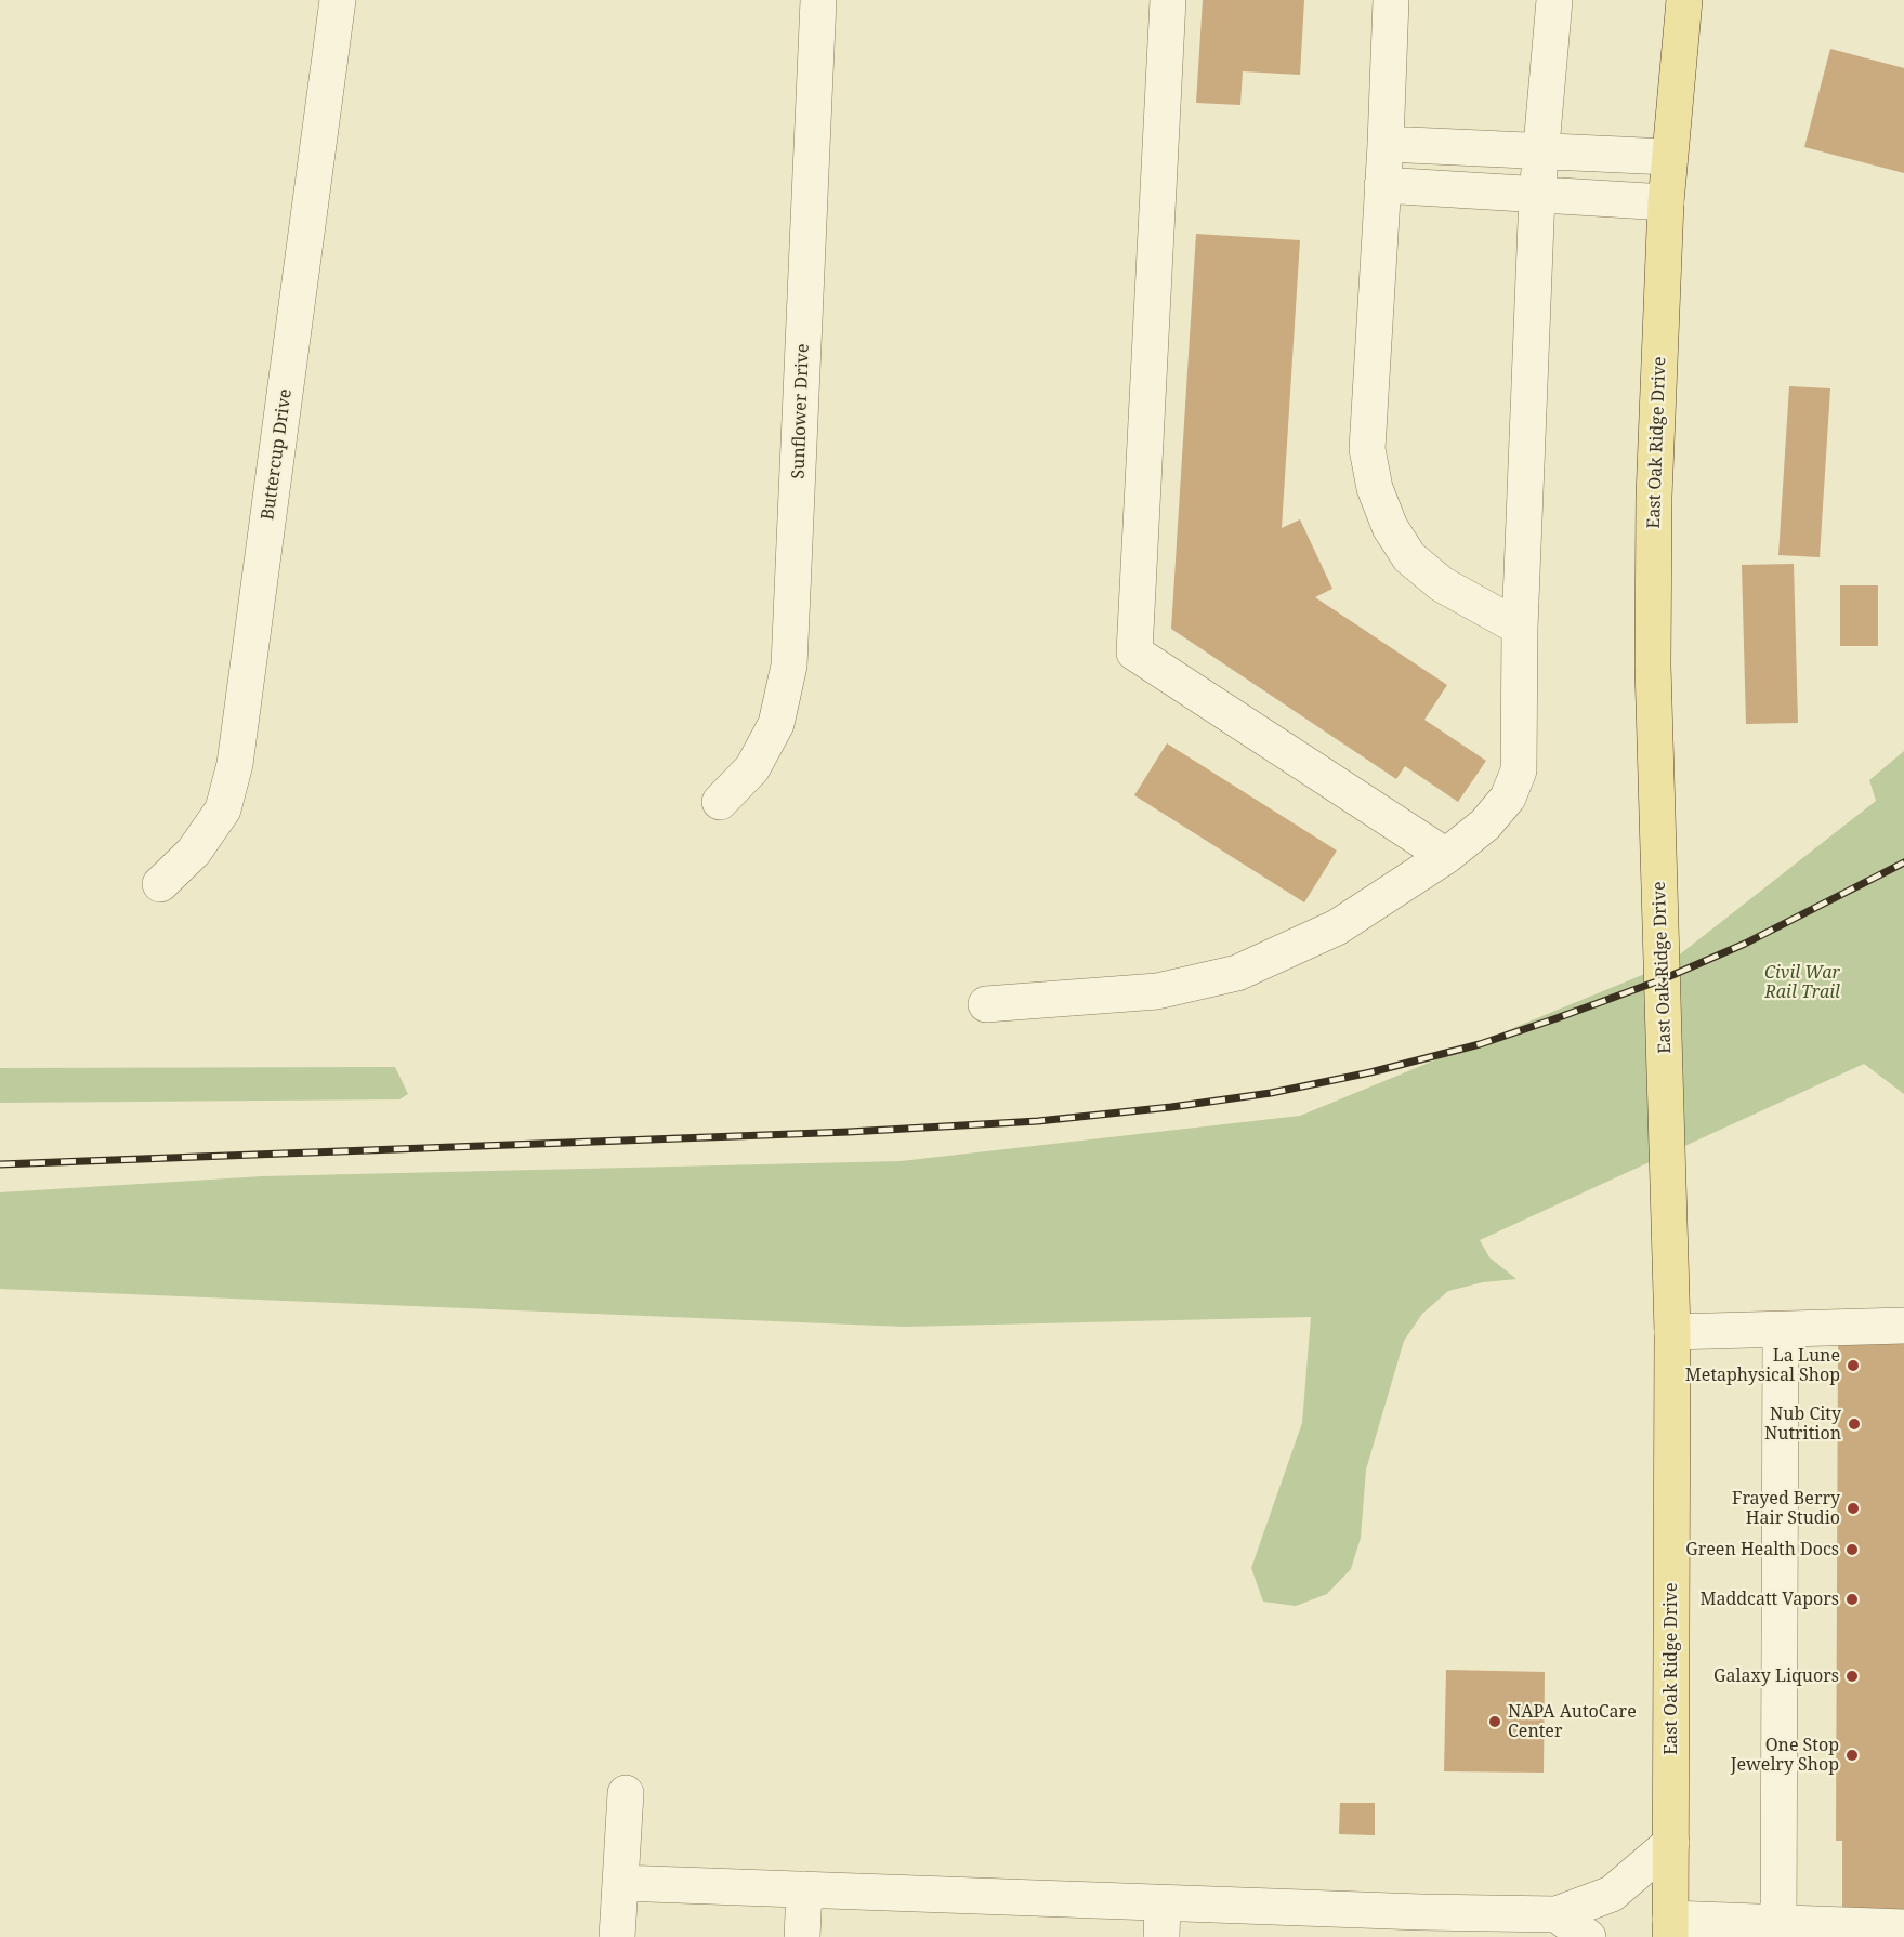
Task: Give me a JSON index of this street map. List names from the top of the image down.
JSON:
{
  "streets": {
    "main road": ["East Oak Ridge Drive"],
    "street": ["Sunflower Drive", "Buttercup Drive"]
  },
  "parks": ["Civil War Rail Trail"],
  "places": [
    "La Lune Metaphysical Shop",
    "Nub City Nutrition",
    "Frayed Berry Hair Studio",
    "Green Health Docs",
    "Maddcatt Vapors",
    "Galaxy Liquors",
    "NAPA AutoCare Center",
    "One Stop Jewelry Shop"
  ]
}
